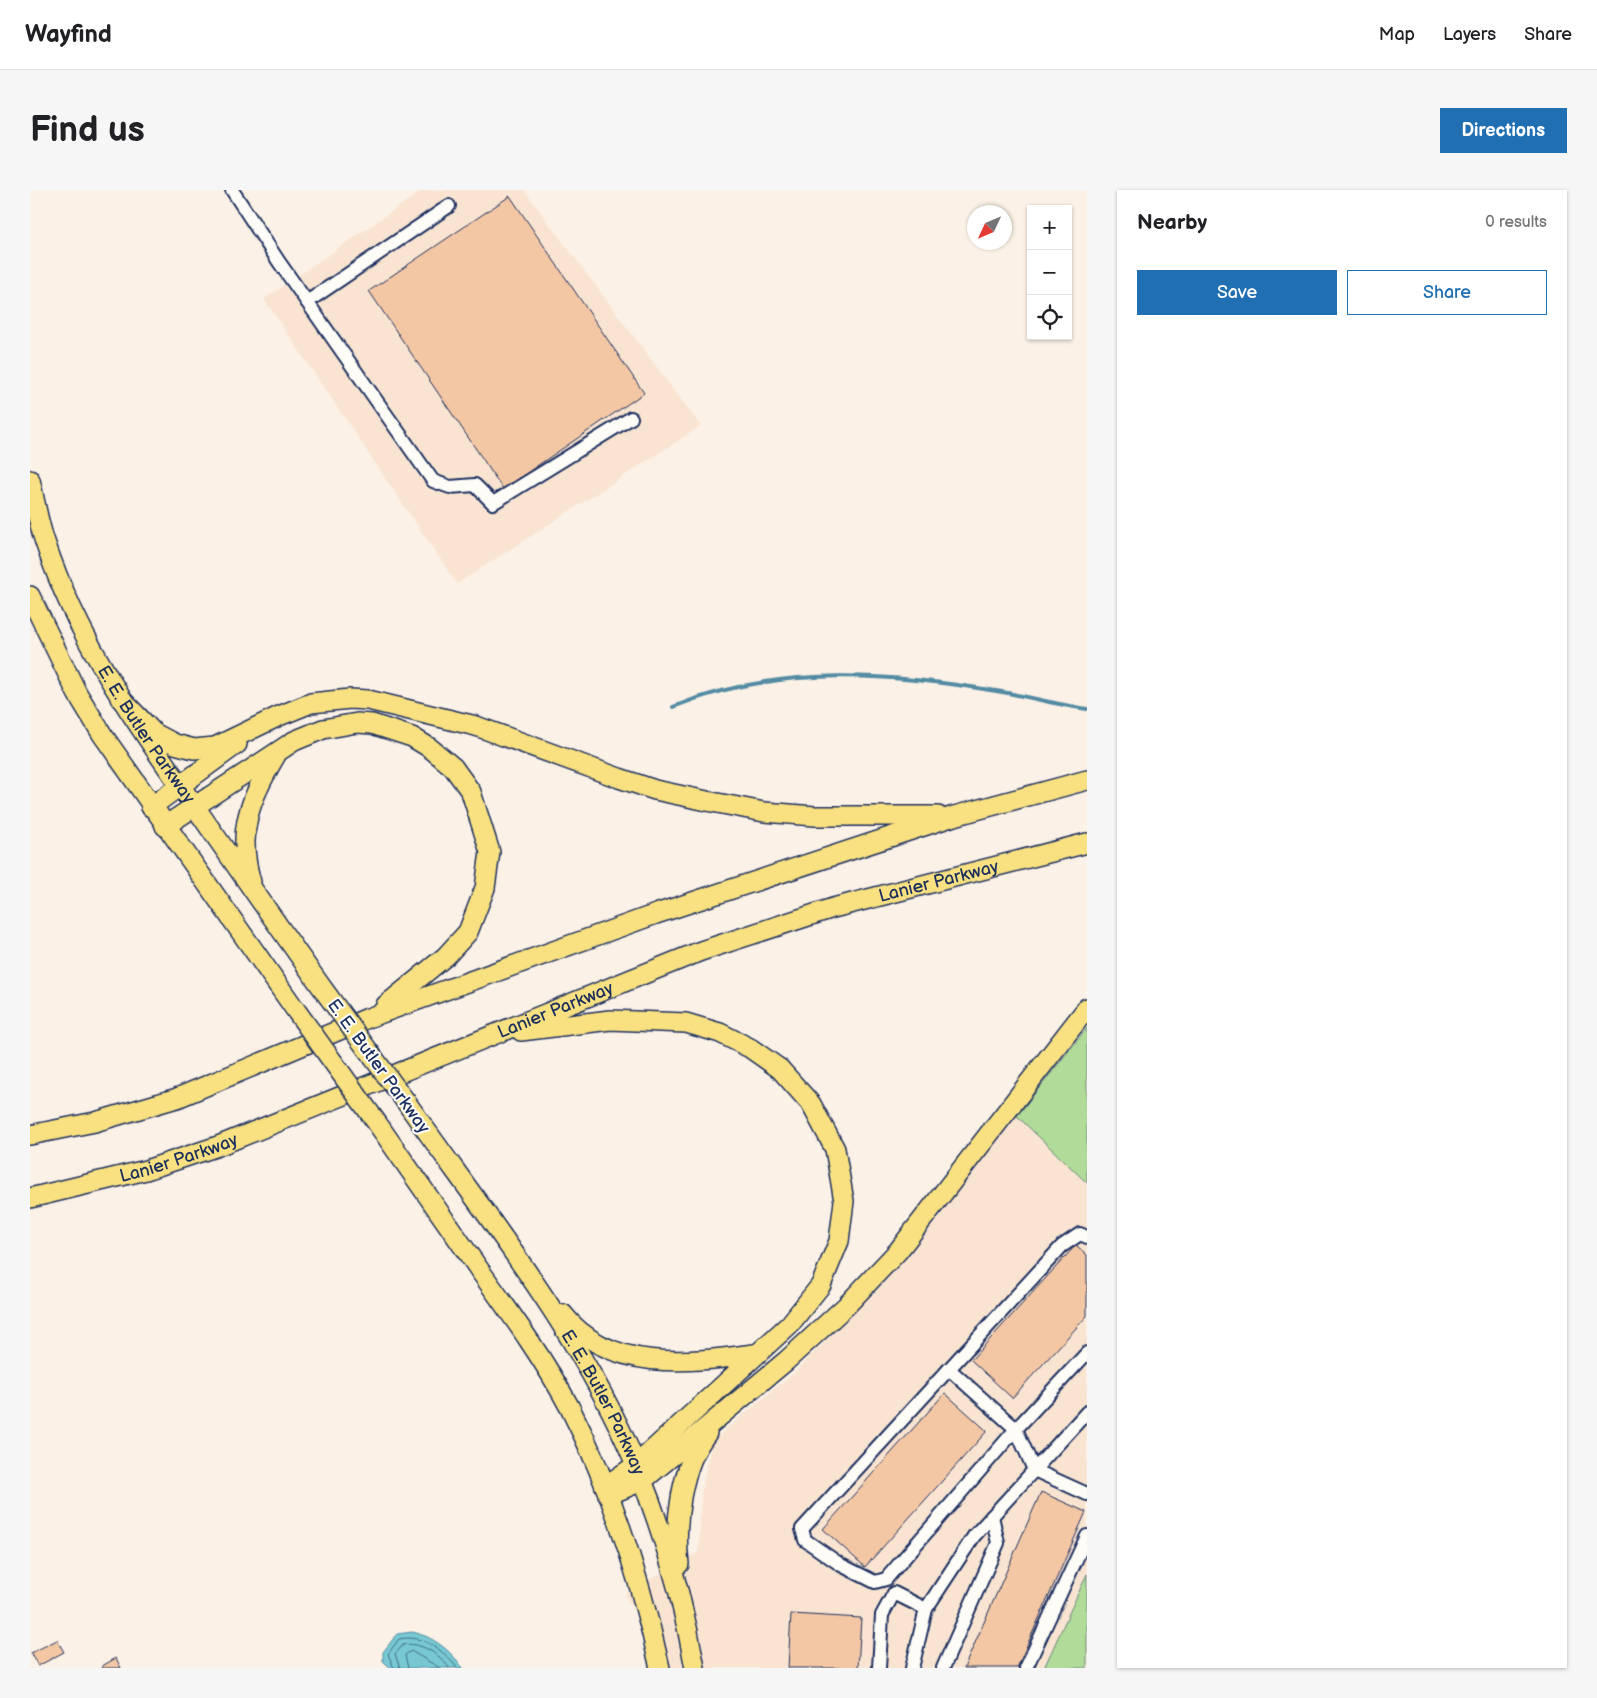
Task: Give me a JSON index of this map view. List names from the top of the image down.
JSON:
{
  "streets": {
    "highway": ["E. E. Butler Parkway", "Lanier Parkway"]
  },
  "north": "bottom left",
  "page": {
    "header": "Wayfind",
    "nav": ["Map", "Layers", "Share"],
    "buttons": [
      "Directions",
      ["Save", "Share"]
    ],
    "title": "Find us",
    "heading": ["Nearby", "0 results"],
    "map_buttons": ["+", "−"]
  }
}
